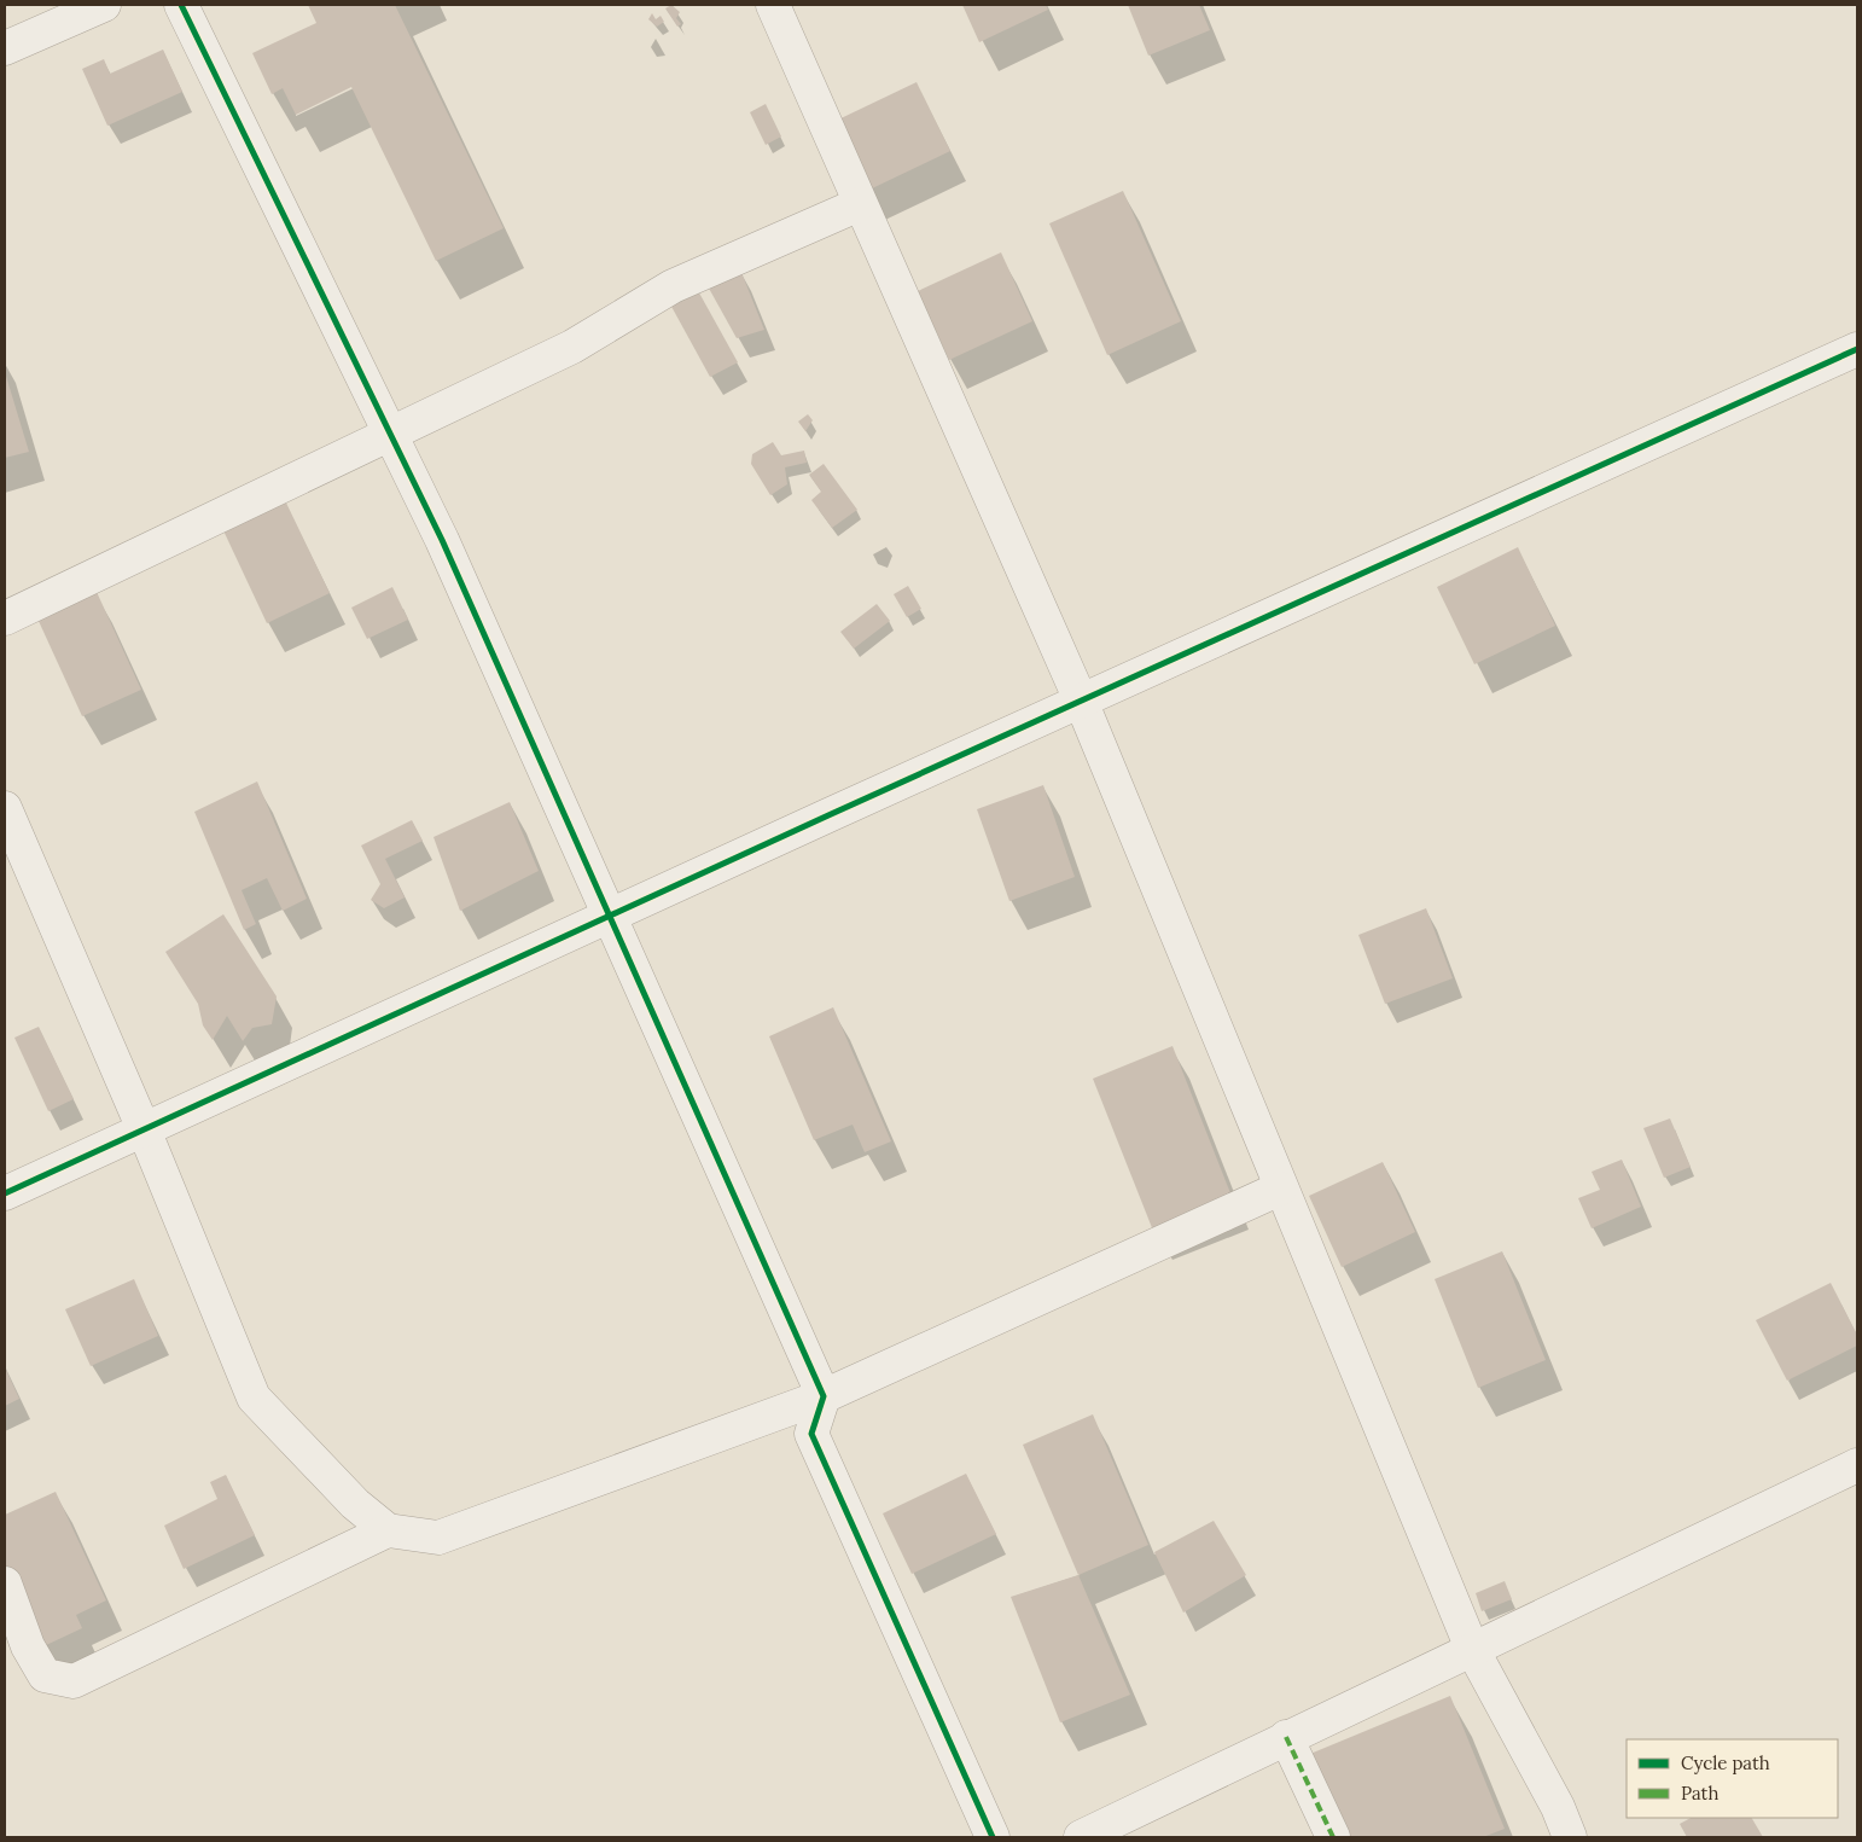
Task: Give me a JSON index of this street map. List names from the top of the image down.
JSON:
{
  "legend": ["Cycle path", "Path"]
}
